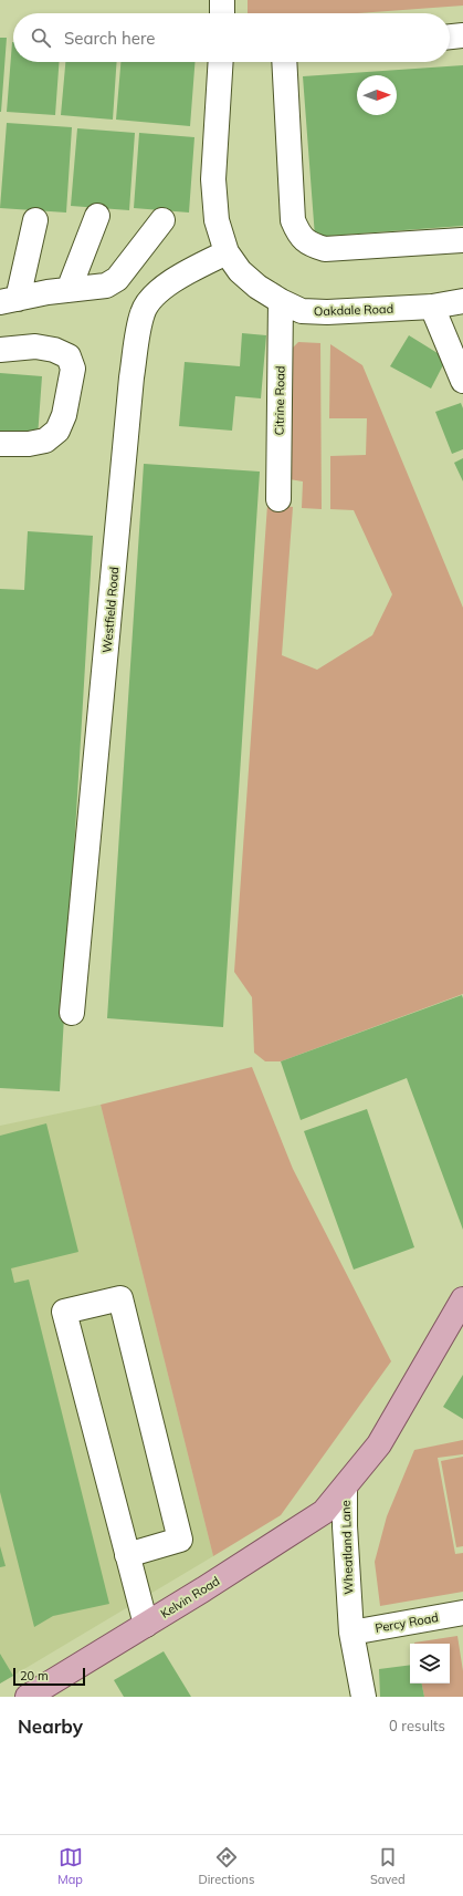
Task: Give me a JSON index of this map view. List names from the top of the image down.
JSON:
{
  "streets": {
    "main road": ["Wheatland Lane", "Kelvin Road"],
    "street": [
      "Oakdale Road",
      "Citrine Road",
      "Westfield Road",
      "Percy Road"
    ]
  },
  "crossings": [
    ["Oakdale Road", "Citrine Road"],
    ["Oakdale Road", "Westfield Road"],
    ["Wheatland Lane", "Kelvin Road"],
    ["Wheatland Lane", "Percy Road"]
  ],
  "scale_bar": "20 m",
  "north": "right",
  "page": {
    "search": "Search here",
    "scale": "20 m",
    "heading": ["Nearby", "0 results"],
    "nav": ["Map", "Directions", "Saved"]
  }
}
